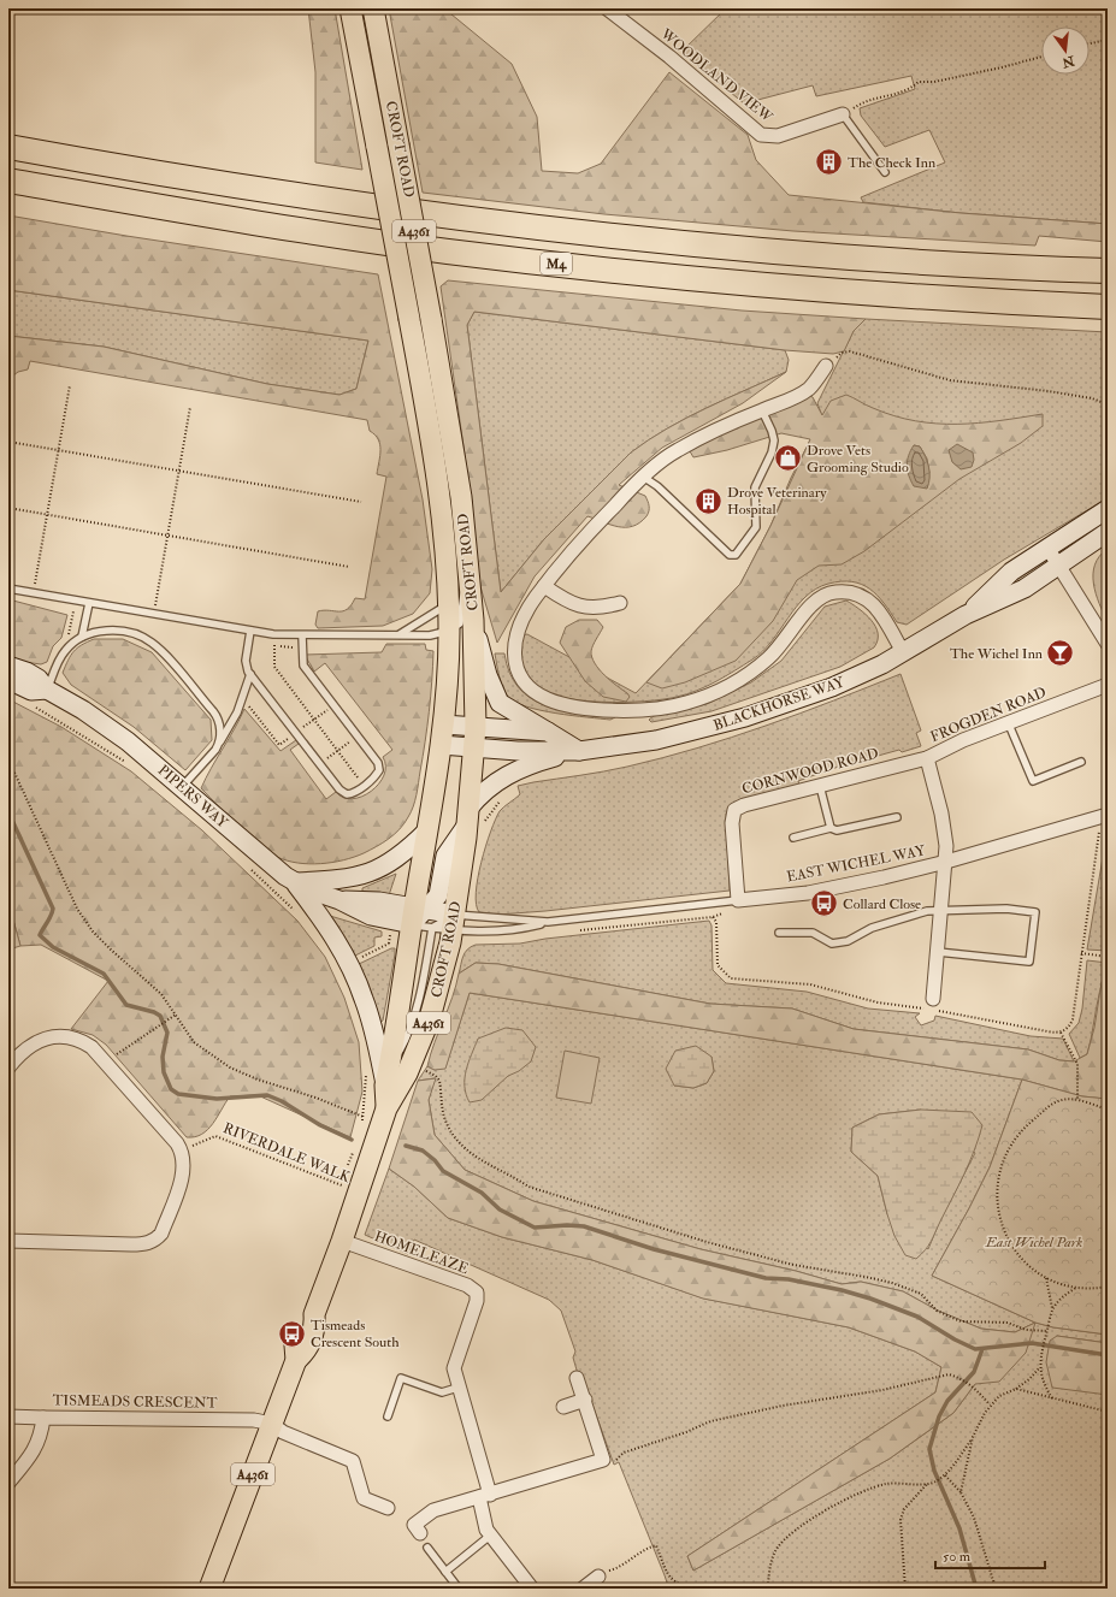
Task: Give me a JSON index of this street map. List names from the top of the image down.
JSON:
{
  "streets": {
    "highway": ["M4"],
    "main road": [
      "CROFT ROAD",
      "A4361",
      "BLACKHORSE WAY",
      "PIPERS WAY"
    ],
    "street": [
      "WOODLAND VIEW",
      "FROGDEN ROAD",
      "CORNWOOD ROAD",
      "EAST WICHEL WAY",
      "HOMELEAZE",
      "TISMEADS CRESCENT"
    ],
    "path": ["RIVERDALE WALK"]
  },
  "crossings": [
    ["CROFT ROAD", "BLACKHORSE WAY"],
    ["CROFT ROAD", "PIPERS WAY"],
    ["CROFT ROAD", "EAST WICHEL WAY"],
    ["CROFT ROAD", "RIVERDALE WALK"],
    ["CROFT ROAD", "HOMELEAZE"],
    ["CROFT ROAD", "TISMEADS CRESCENT"],
    ["FROGDEN ROAD", "CORNWOOD ROAD"],
    ["FROGDEN ROAD", "EAST WICHEL WAY"],
    ["CORNWOOD ROAD", "EAST WICHEL WAY"]
  ],
  "parks": ["East Wichel Park"],
  "places": {
    "building": ["The Check Inn", "Drove Veterinary Hospital"],
    "shop": ["Drove Vets Grooming Studio"],
    "bar": ["The Wichel Inn"],
    "bus stop": ["Collard Close", "Tismeads Crescent South"]
  },
  "scale_bar": "50 m",
  "north": "bottom"
}
